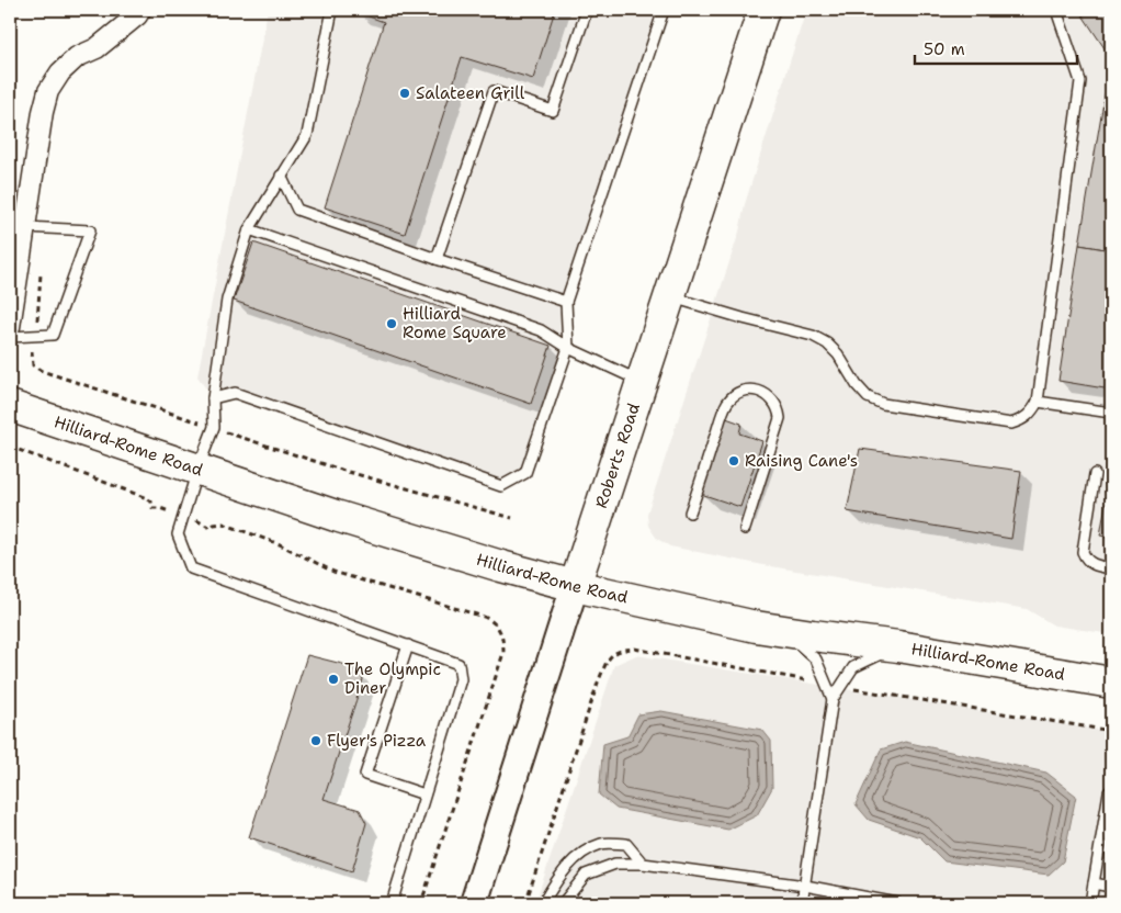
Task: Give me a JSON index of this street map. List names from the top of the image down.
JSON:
{
  "streets": {
    "main road": ["Hilliard-Rome Road", "Roberts Road"]
  },
  "crossings": [
    ["Hilliard-Rome Road", "Roberts Road"]
  ],
  "places": [
    "Salateen Grill",
    "Hilliard Rome Square",
    "Raising Cane's",
    "The Olympic Diner",
    "Flyer's Pizza"
  ],
  "scale_bar": "50 m"
}
